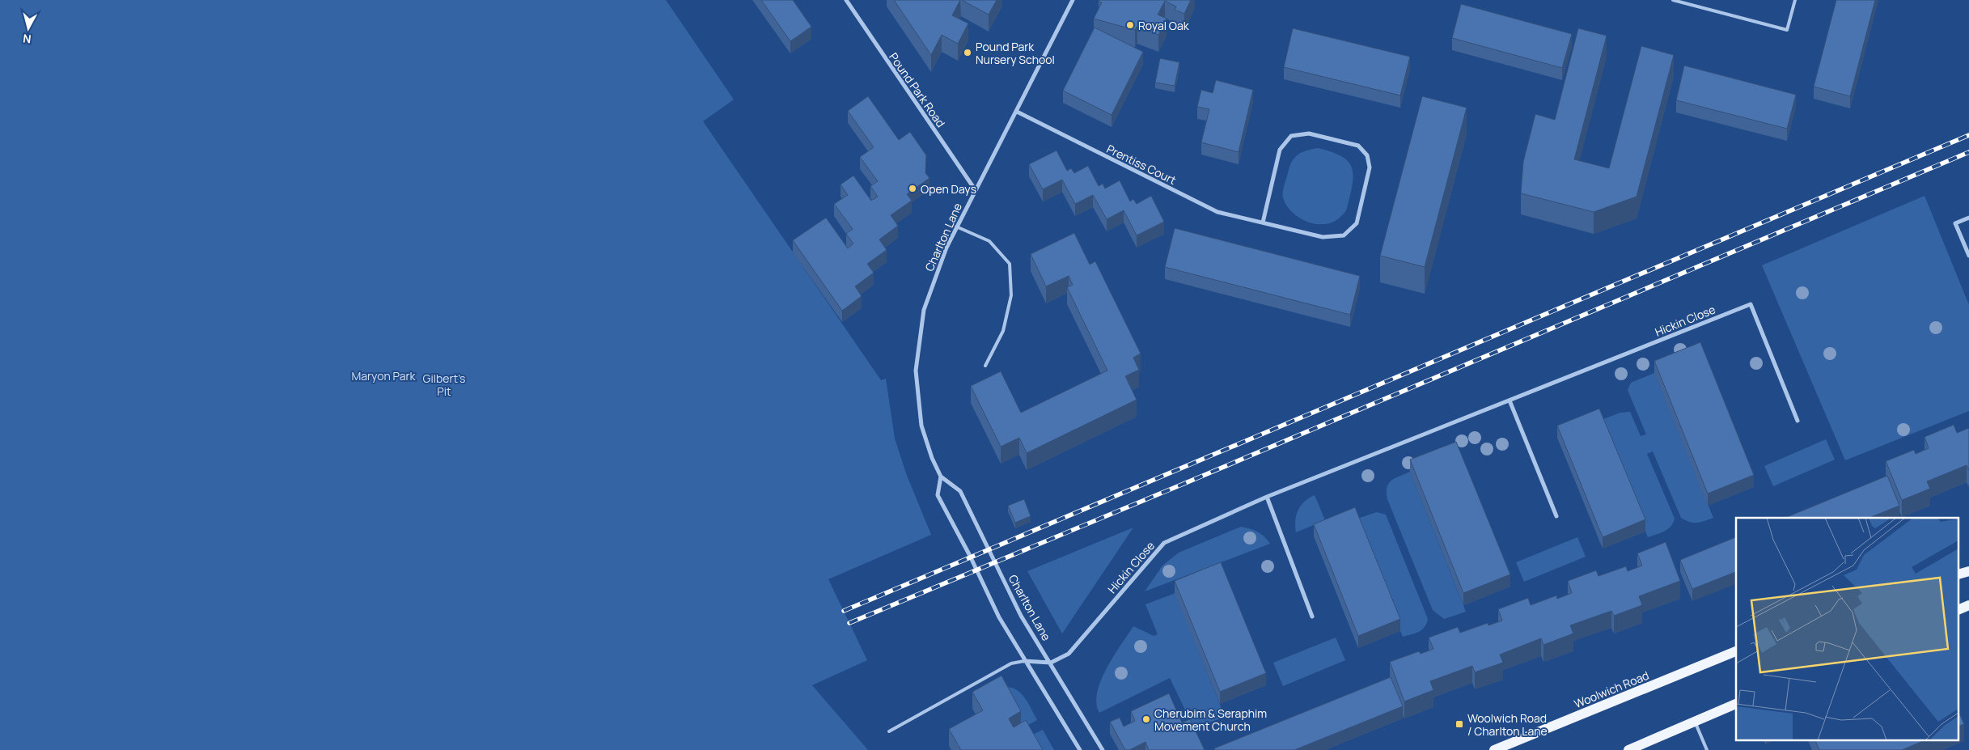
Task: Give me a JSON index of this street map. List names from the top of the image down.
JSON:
{
  "streets": {
    "main road": ["Woolwich Road"],
    "street": [
      "Pound Park Road",
      "Prentiss Court",
      "Charlton Lane",
      "Hickin Close"
    ]
  },
  "crossings": [
    ["Pound Park Road", "Charlton Lane"],
    ["Prentiss Court", "Charlton Lane"],
    ["Charlton Lane", "Hickin Close"]
  ],
  "parks": ["Maryon Park", "Gilbert's Pit"],
  "places": {
    "other": [
      "Royal Oak",
      "Pound Park Nursery School",
      "Open Days",
      "Cherubim & Seraphim Movement Church"
    ],
    "transit": ["Woolwich Road / Charlton Lane"]
  },
  "north": "bottom"
}
